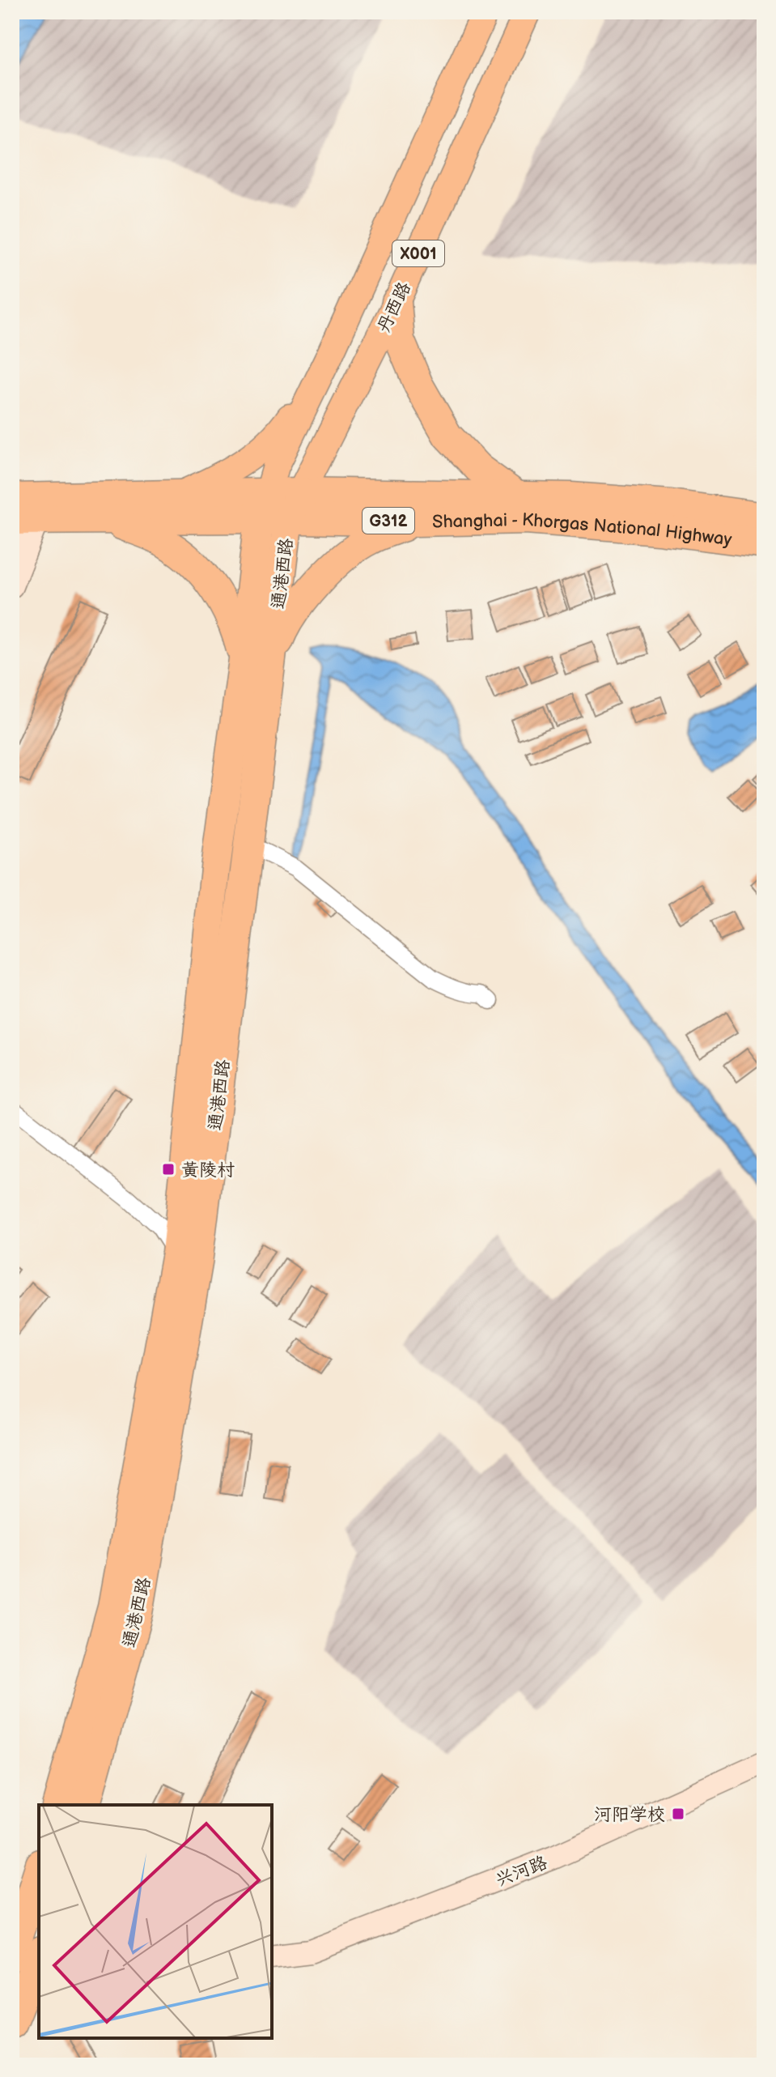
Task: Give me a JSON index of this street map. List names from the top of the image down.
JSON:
{
  "streets": {
    "highway": ["G312", "Shanghai - Khorgas National Highway", "通港西路"],
    "main road": ["X001", "丹西路"],
    "street": ["兴河路"]
  },
  "crossings": [
    ["丹西路", "Shanghai - Khorgas National Highway"],
    ["丹西路", "通港西路"],
    ["Shanghai - Khorgas National Highway", "通港西路"]
  ],
  "places": {
    "transit": ["黄陵村", "河阳学校"]
  }
}
